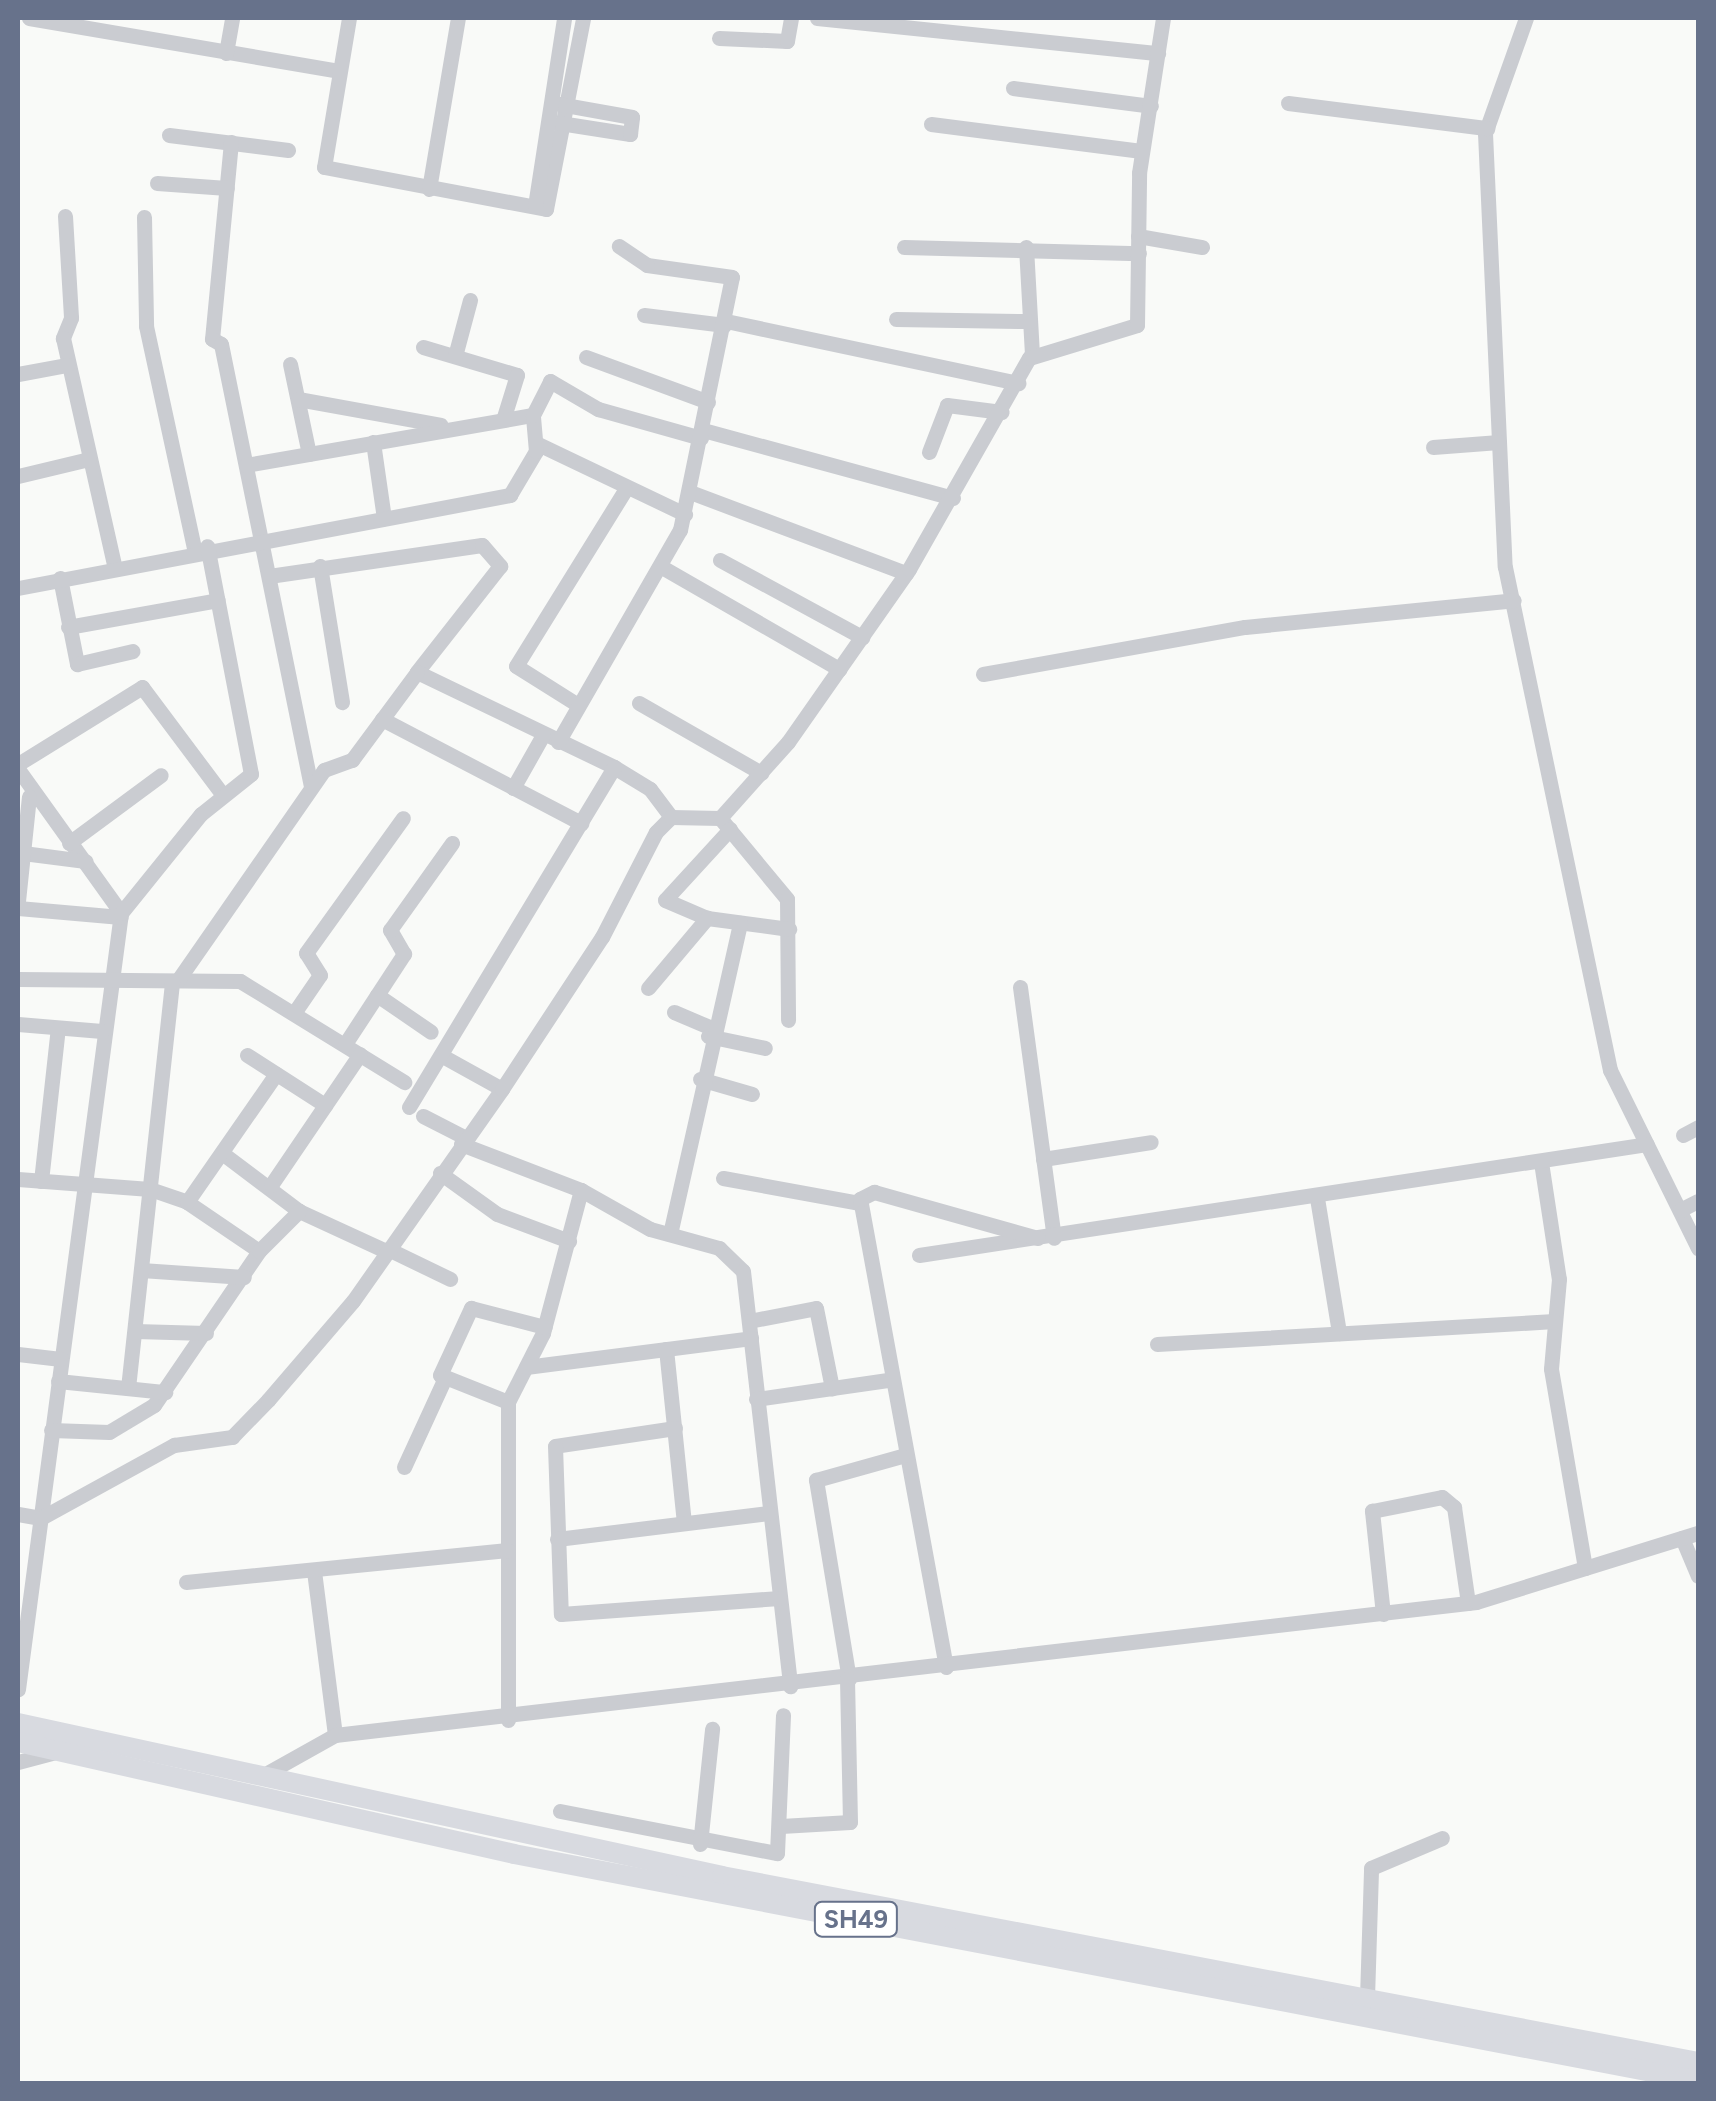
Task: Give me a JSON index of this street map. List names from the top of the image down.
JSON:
{
  "streets": {
    "main road": ["SH49"]
  }
}
